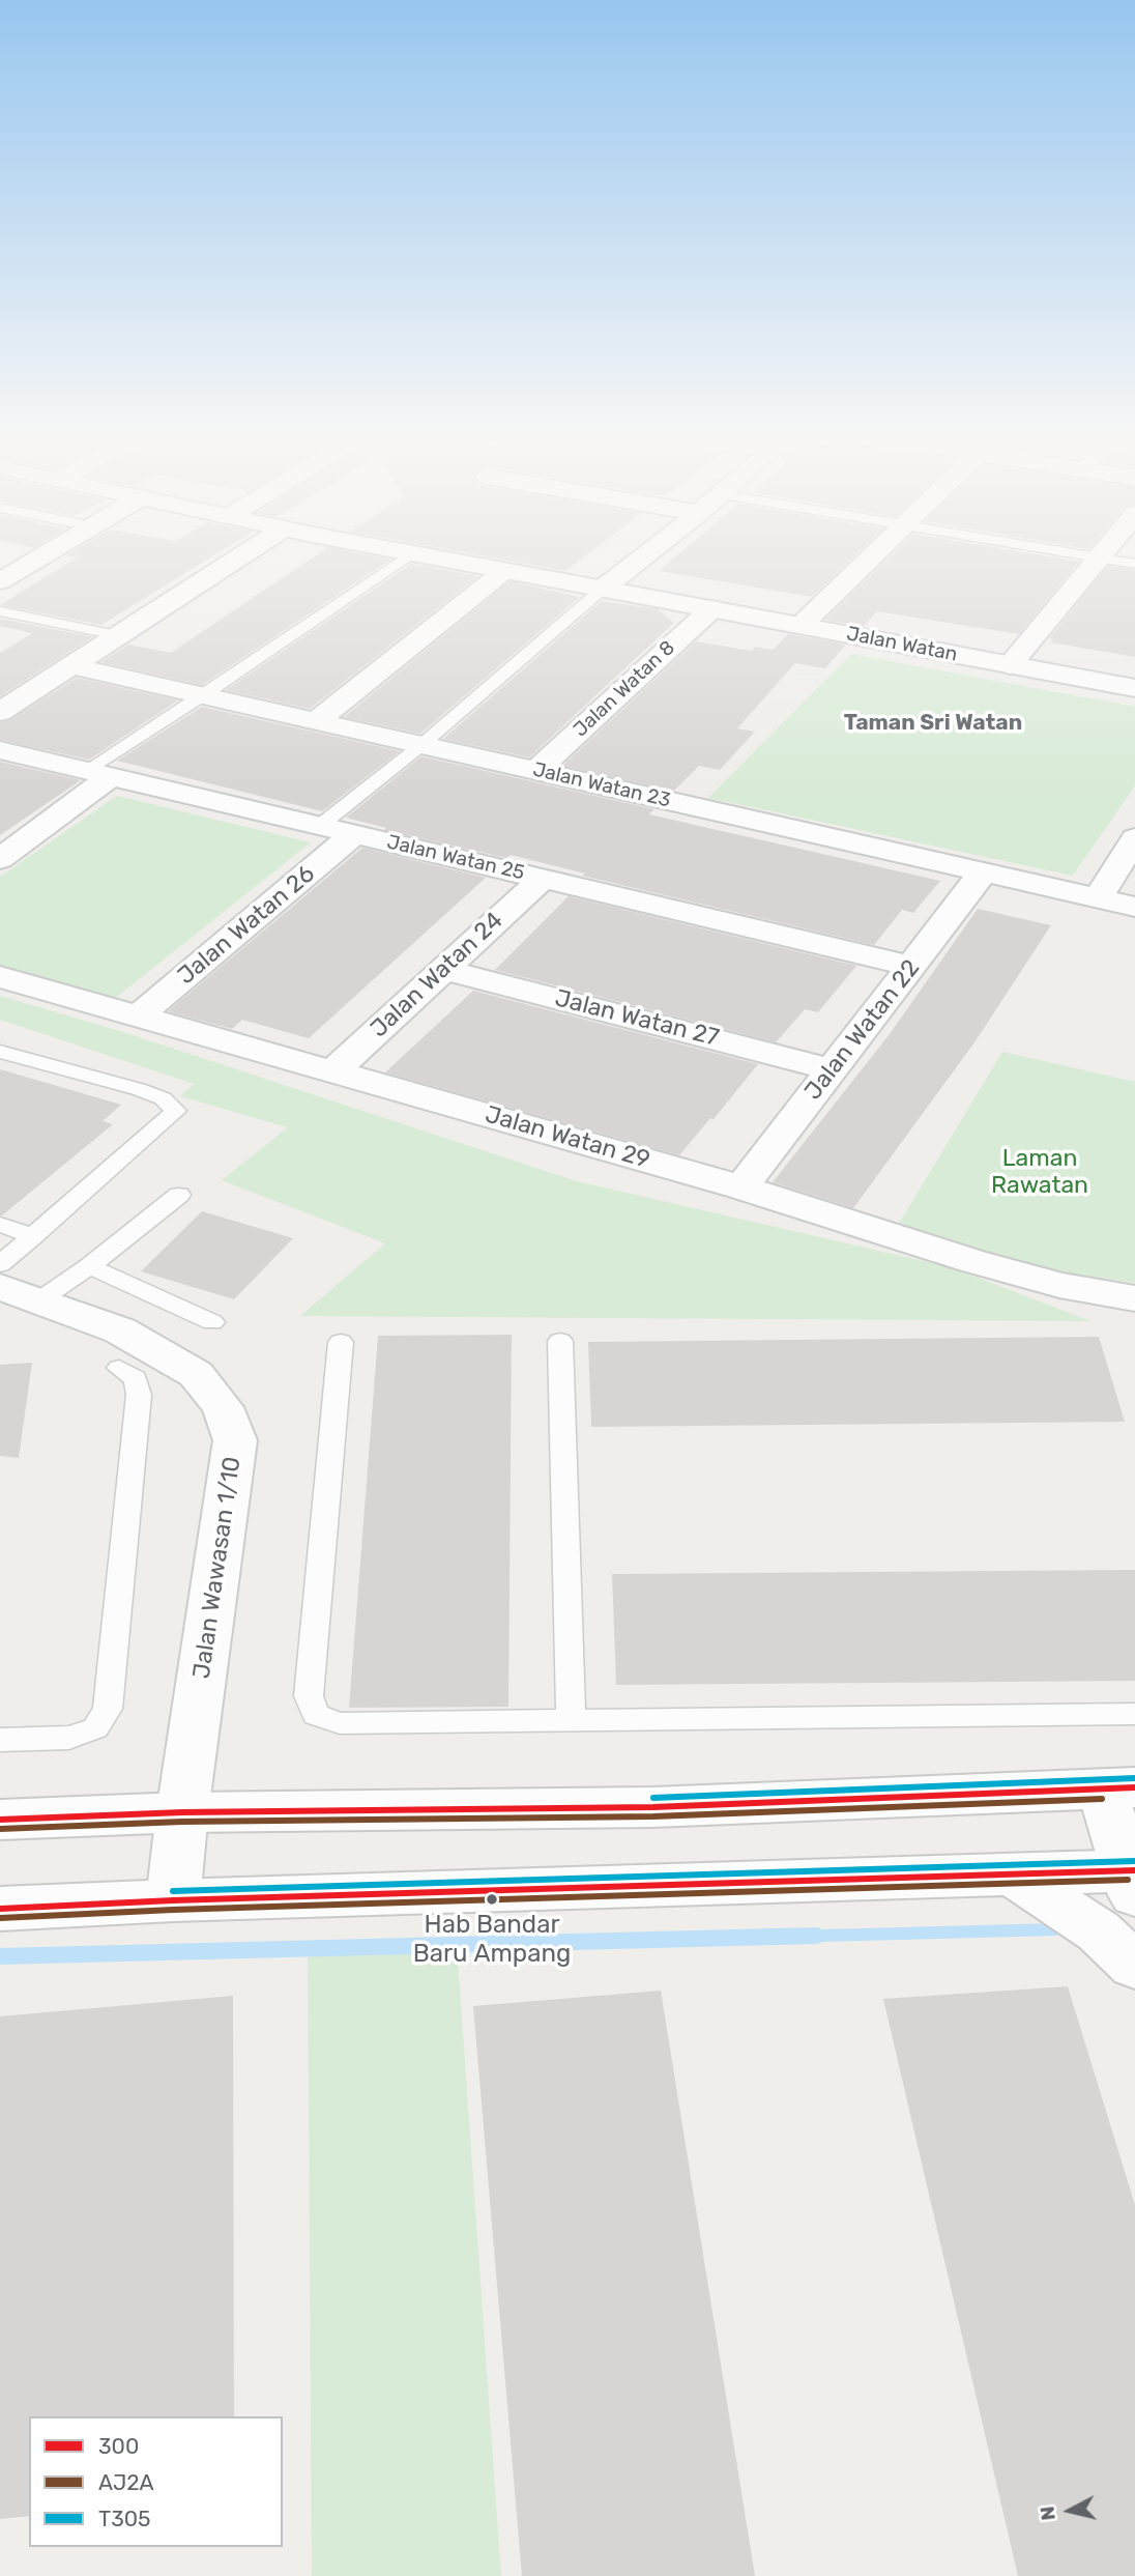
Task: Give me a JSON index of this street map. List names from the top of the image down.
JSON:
{
  "streets": {
    "street": [
      "Jalan Watan",
      "Jalan Watan 8",
      "Jalan Watan 23",
      "Jalan Watan 25",
      "Jalan Watan 26",
      "Jalan Watan 24",
      "Jalan Watan 27",
      "Jalan Watan 22",
      "Jalan Watan 29",
      "Jalan Wawasan 1/10"
    ]
  },
  "crossings": [
    ["Jalan Watan", "Jalan Watan 8"],
    ["Jalan Watan 8", "Jalan Watan 23"],
    ["Jalan Watan 23", "Jalan Watan 22"],
    ["Jalan Watan 25", "Jalan Watan 26"],
    ["Jalan Watan 25", "Jalan Watan 24"],
    ["Jalan Watan 25", "Jalan Watan 22"],
    ["Jalan Watan 26", "Jalan Watan 29"],
    ["Jalan Watan 24", "Jalan Watan 27"],
    ["Jalan Watan 24", "Jalan Watan 29"],
    ["Jalan Watan 27", "Jalan Watan 22"],
    ["Jalan Watan 22", "Jalan Watan 29"]
  ],
  "districts": ["Taman Sri Watan"],
  "parks": ["Laman Rawatan"],
  "places": ["Hab Bandar Baru Ampang"],
  "lines": ["transit line T305", "transit line 300", "transit line AJ2A"],
  "legend": ["300", "AJ2A", "T305"],
  "north": "left"
}
